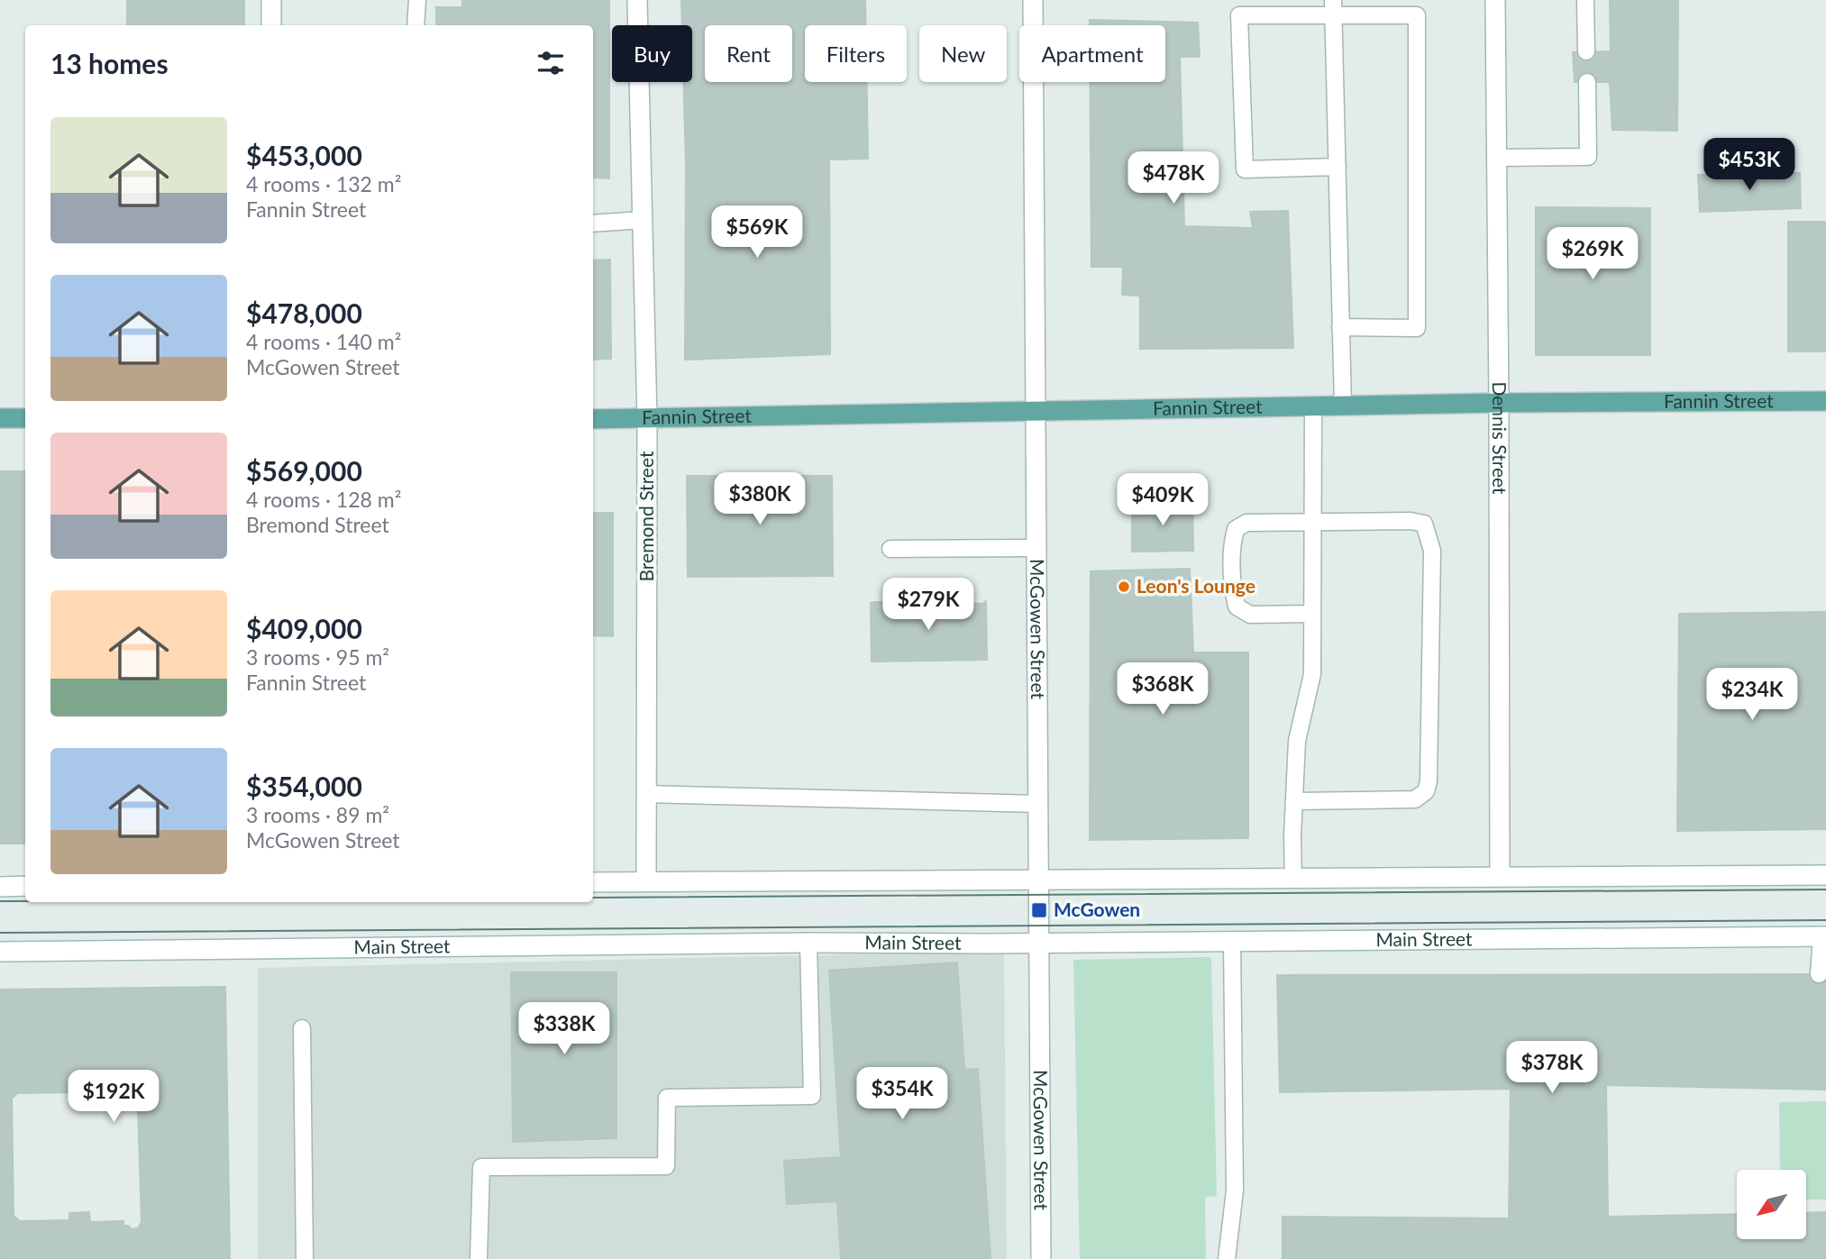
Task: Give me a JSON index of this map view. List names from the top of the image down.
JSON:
{
  "streets": {
    "main road": [
      "Fannin Street",
      "Dennis Street",
      "Bremond Street",
      "McGowen Street",
      "Main Street"
    ]
  },
  "crossings": [
    ["Fannin Street", "Dennis Street"],
    ["Fannin Street", "Bremond Street"],
    ["Fannin Street", "McGowen Street"],
    ["McGowen Street", "Main Street"]
  ],
  "places": {
    "other": ["Leon's Lounge"],
    "transit": ["McGowen"]
  },
  "north": "bottom left",
  "page": {
    "chip": [
      "Buy",
      "Rent",
      "Filters",
      "New",
      "Apartment"
    ],
    "heading": "13 homes",
    "list": [
      {
        "name": "$453,000",
        "note": "4 rooms · 132 m² · Fannin Street"
      },
      {
        "name": "$478,000",
        "note": "4 rooms · 140 m² · McGowen Street"
      },
      {
        "name": "$569,000",
        "note": "4 rooms · 128 m² · Bremond Street"
      },
      {
        "name": "$409,000",
        "note": "3 rooms · 95 m² · Fannin Street"
      },
      {
        "name": "$354,000",
        "note": "3 rooms · 89 m² · McGowen Street"
      }
    ],
    "price": [
      "$453K",
      "$478K",
      "$569K",
      "$269K",
      "$380K",
      "$409K",
      "$279K",
      "$368K",
      "$234K",
      "$338K",
      "$378K",
      "$354K",
      "$192K"
    ]
  }
}
